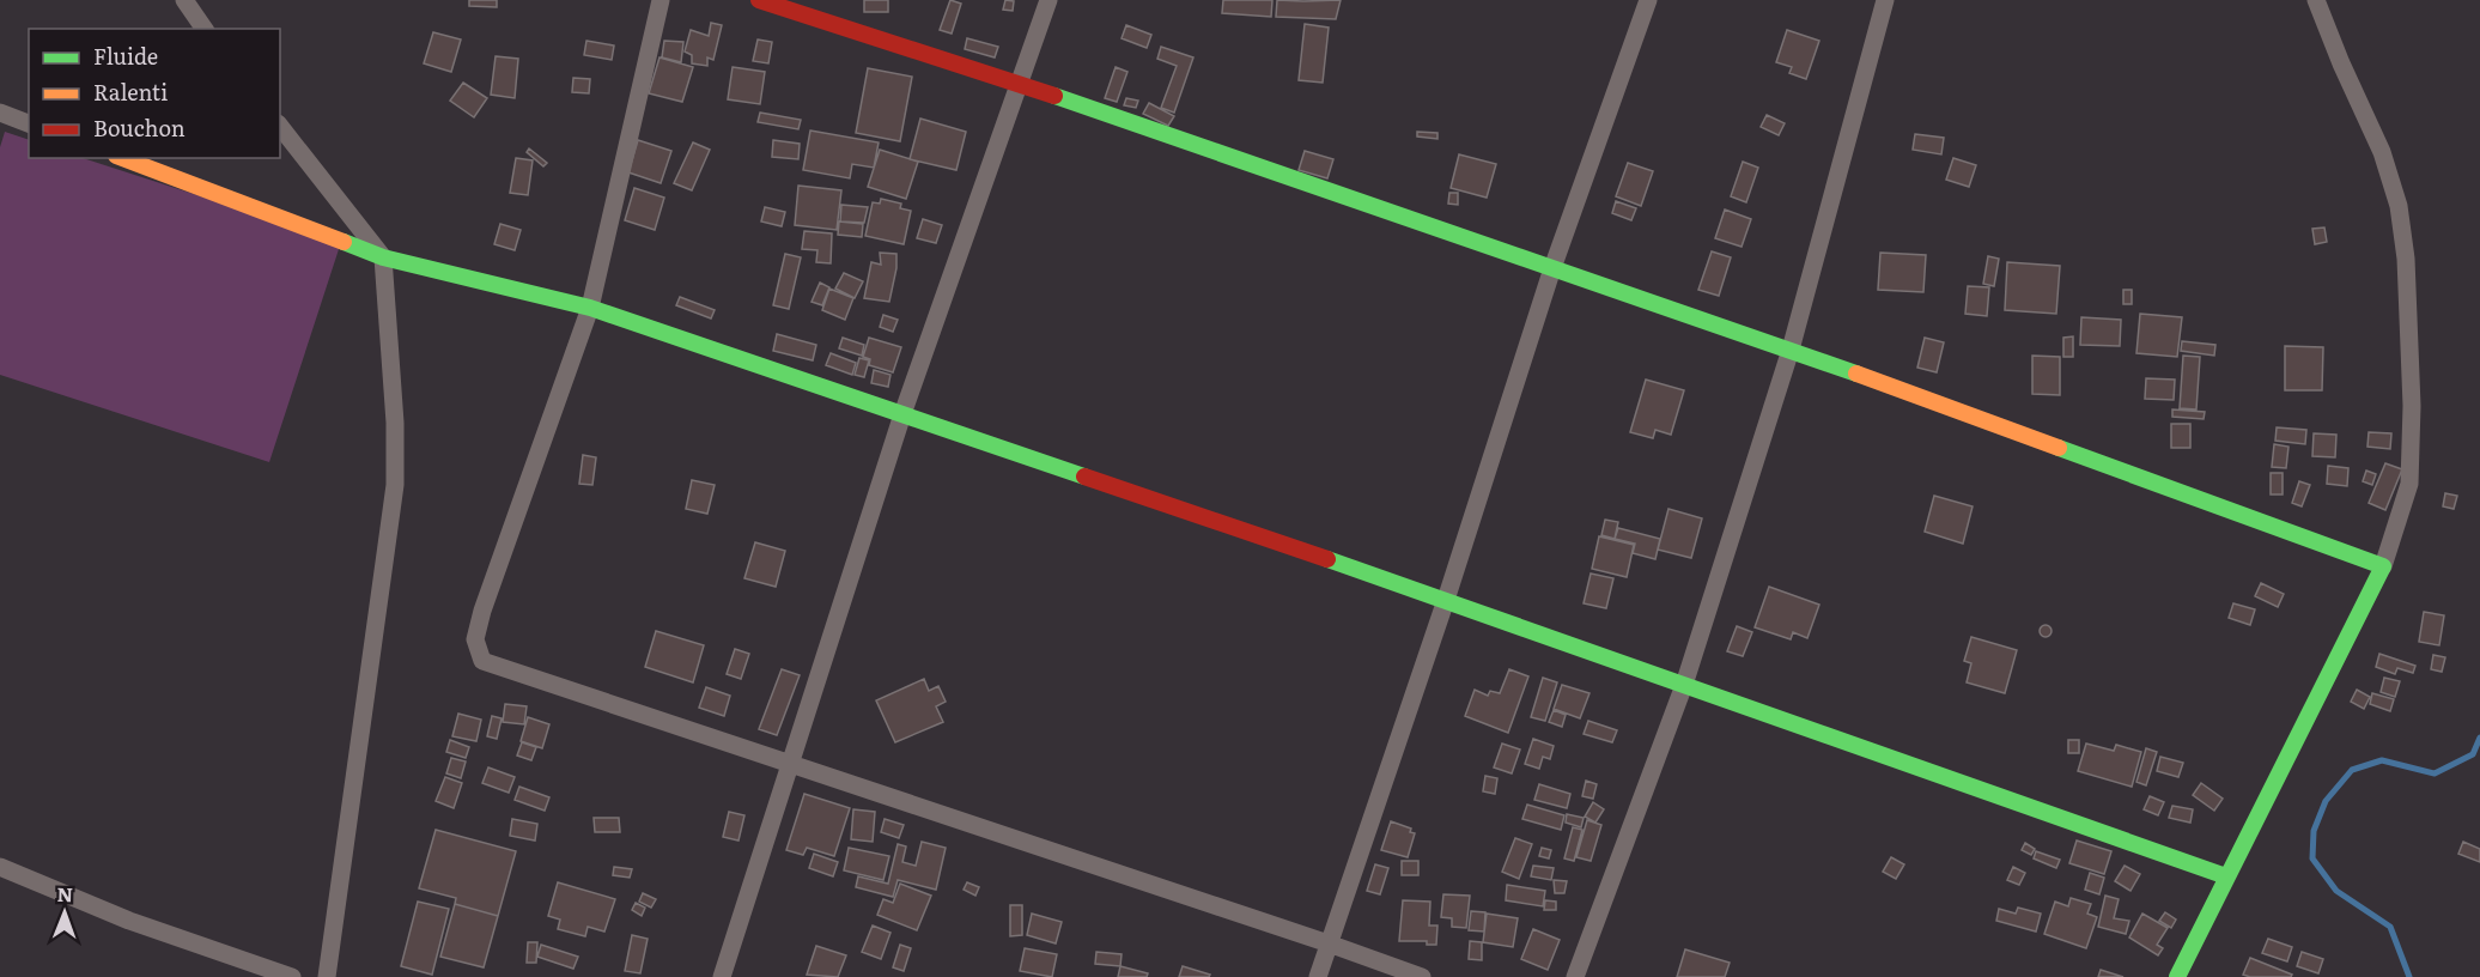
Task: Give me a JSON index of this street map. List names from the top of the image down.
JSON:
{
  "legend": ["Fluide", "Ralenti", "Bouchon"],
  "north": "top"
}
